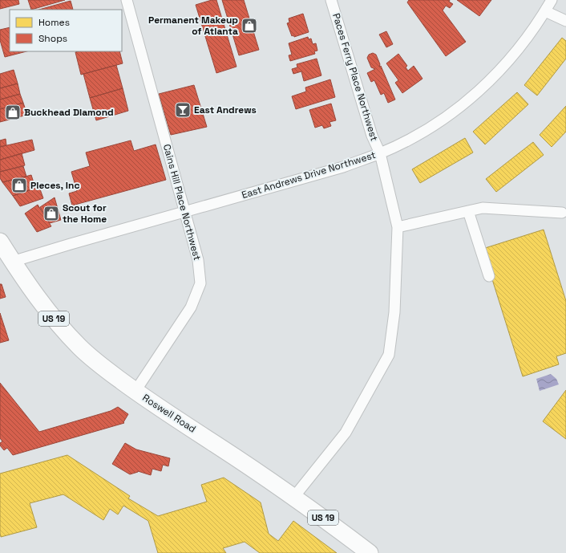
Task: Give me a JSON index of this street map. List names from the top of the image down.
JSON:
{
  "streets": {
    "main road": ["US 19", "Roswell Road"],
    "street": ["Paces Ferry Place Northwest", "East Andrews Drive Northwest", "Cains Hill Place Northwest"]
  },
  "crossings": [
    ["Paces Ferry Place Northwest", "East Andrews Drive Northwest"],
    ["Paces Ferry Place Northwest", "Roswell Road"],
    ["East Andrews Drive Northwest", "Cains Hill Place Northwest"],
    ["East Andrews Drive Northwest", "Roswell Road"],
    ["Cains Hill Place Northwest", "Roswell Road"]
  ],
  "places": {
    "shop": [
      "Permanent Makeup of Atlanta",
      "Buckhead Diamond",
      "Pieces, Inc",
      "Scout for the Home"
    ],
    "bar": ["East Andrews"]
  },
  "legend": ["Homes", "Shops"]
}
